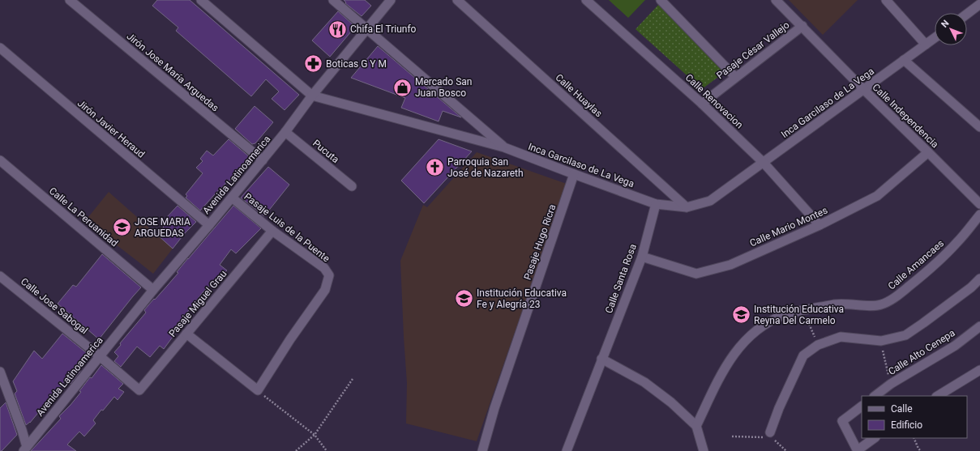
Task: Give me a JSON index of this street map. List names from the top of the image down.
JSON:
{
  "streets": {
    "street": [
      "Pasaje César Vallejo",
      "Jirón Jose María Arguedas",
      "Calle Huaylas",
      "Calle Renovacion",
      "Inca Garcilaso de La Vega",
      "Calle Independencia",
      "Jirón Javier Heraud",
      "Pucuta",
      "Avenida Latinoamerica",
      "Calle La Peruanidad",
      "Calle Mario Montes",
      "Pasaje Luis de la Puente",
      "Pasaje Hugo Ricra",
      "Calle Amancaes",
      "Calle Santa Rosa",
      "Pasaje Miguel Grau",
      "Calle Jose Sabogal",
      "Calle Alto Cenepa"
    ]
  },
  "crossings": [
    ["Pasaje César Vallejo", "Calle Renovacion"],
    ["Pasaje César Vallejo", "Calle Independencia"],
    ["Jirón Jose María Arguedas", "Avenida Latinoamerica"],
    ["Calle Huaylas", "Inca Garcilaso de La Vega"],
    ["Calle Renovacion", "Inca Garcilaso de La Vega"],
    ["Calle Renovacion", "Calle Mario Montes"],
    ["Inca Garcilaso de La Vega", "Calle Independencia"],
    ["Inca Garcilaso de La Vega", "Avenida Latinoamerica"],
    ["Inca Garcilaso de La Vega", "Pasaje Hugo Ricra"],
    ["Inca Garcilaso de La Vega", "Calle Santa Rosa"],
    ["Calle Independencia", "Calle Mario Montes"],
    ["Jirón Javier Heraud", "Avenida Latinoamerica"],
    ["Pucuta", "Avenida Latinoamerica"],
    ["Avenida Latinoamerica", "Calle La Peruanidad"],
    ["Avenida Latinoamerica", "Pasaje Luis de la Puente"],
    ["Avenida Latinoamerica", "Calle Jose Sabogal"],
    ["Calle Mario Montes", "Calle Santa Rosa"],
    ["Pasaje Luis de la Puente", "Pasaje Miguel Grau"],
    ["Pasaje Miguel Grau", "Calle Jose Sabogal"]
  ],
  "places": {
    "restaurant": ["Chifa El Triunfo"],
    "pharmacy": ["Boticas G Y M"],
    "shop": ["Mercado San Juan Bosco"],
    "church": ["Parroquia San José de Nazareth"],
    "school or university": ["JOSE MARIA ARGUEDAS", "Institución Educativa Fe y Alegría 23", "Institución Educativa Reyna Del Carmelo"]
  },
  "legend": ["Calle", "Edificio"],
  "north": "top left"
}
